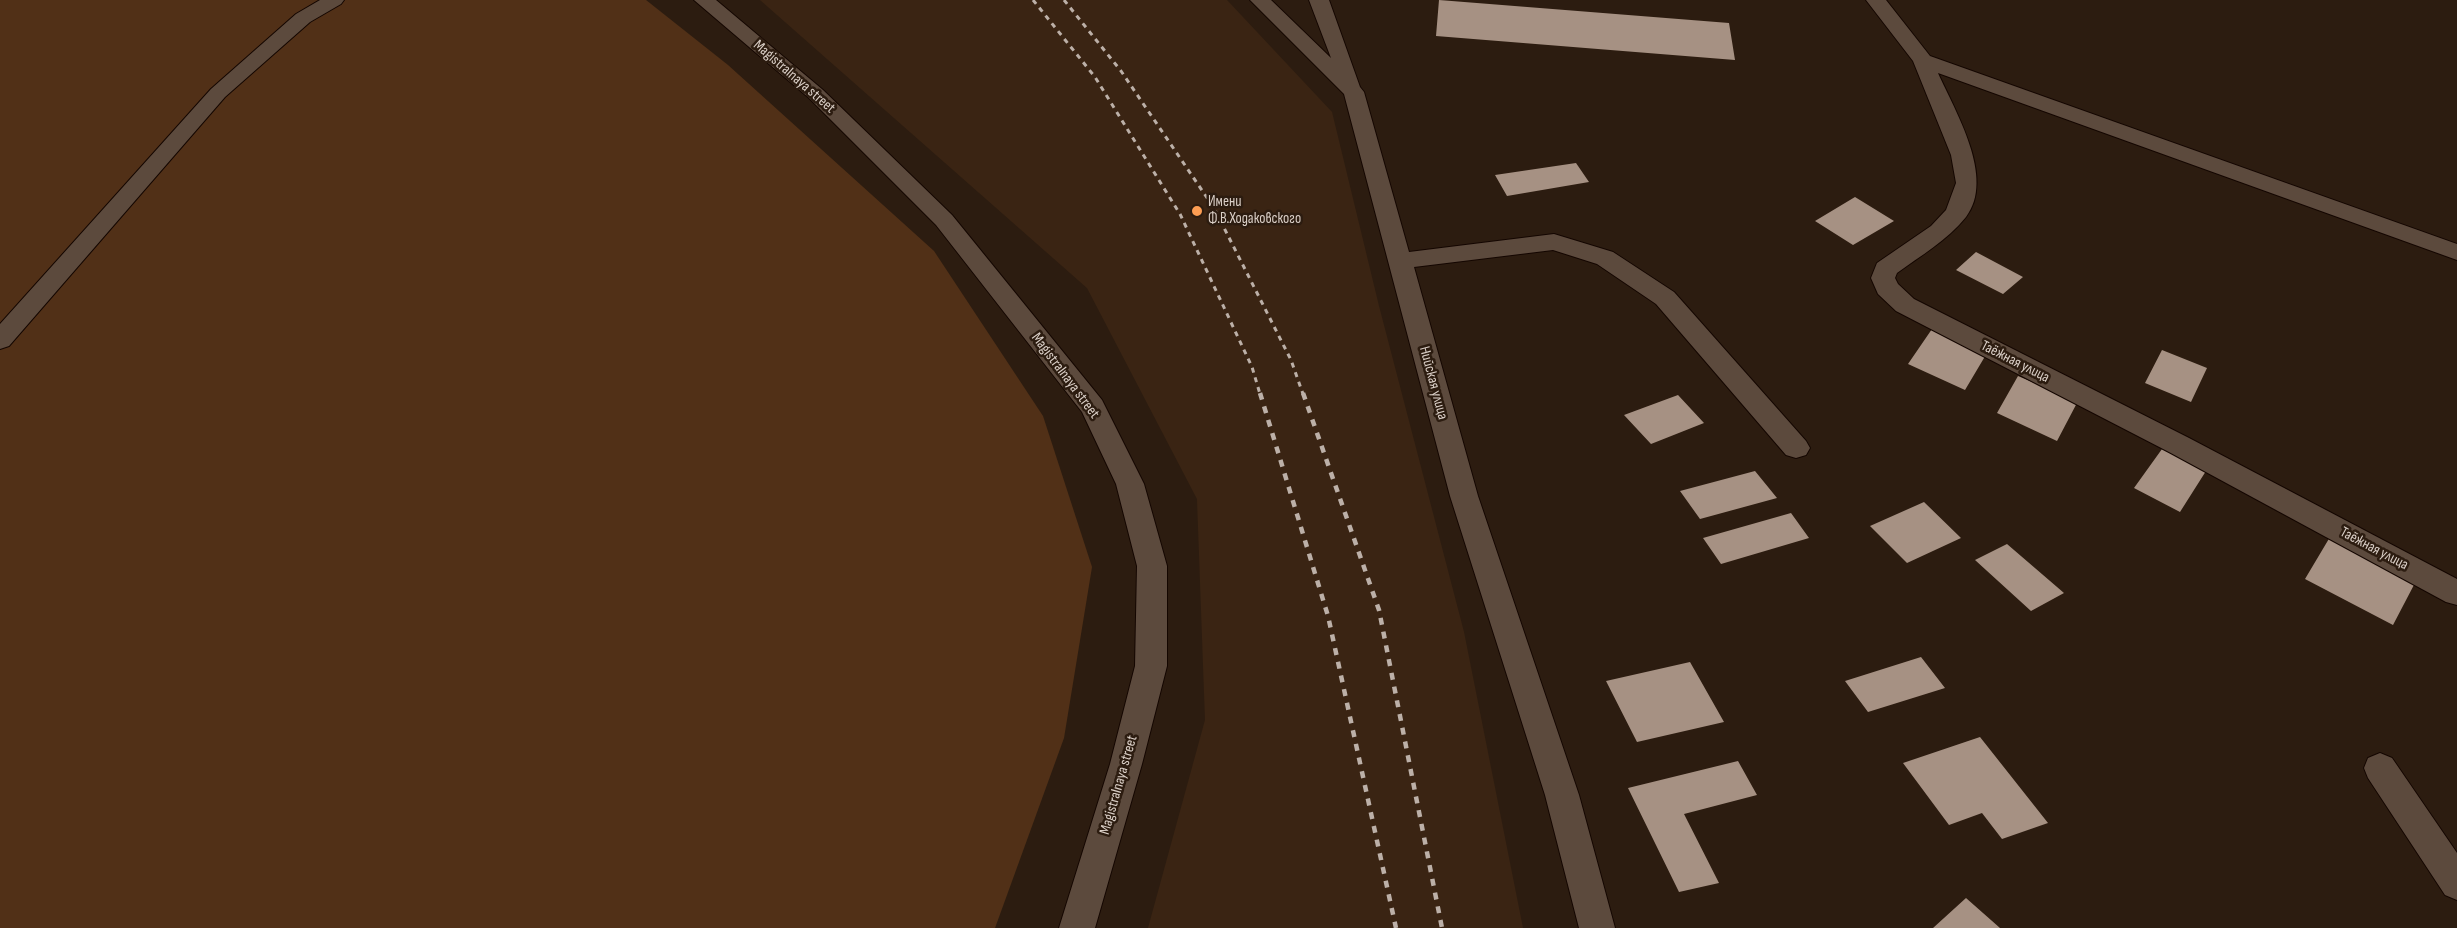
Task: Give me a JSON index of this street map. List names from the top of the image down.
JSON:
{
  "streets": {
    "street": ["Magistralnaya street", "Таёжная улица", "Нийская улица"]
  },
  "places": ["Имени Ф.В.Ходаковского"]
}
